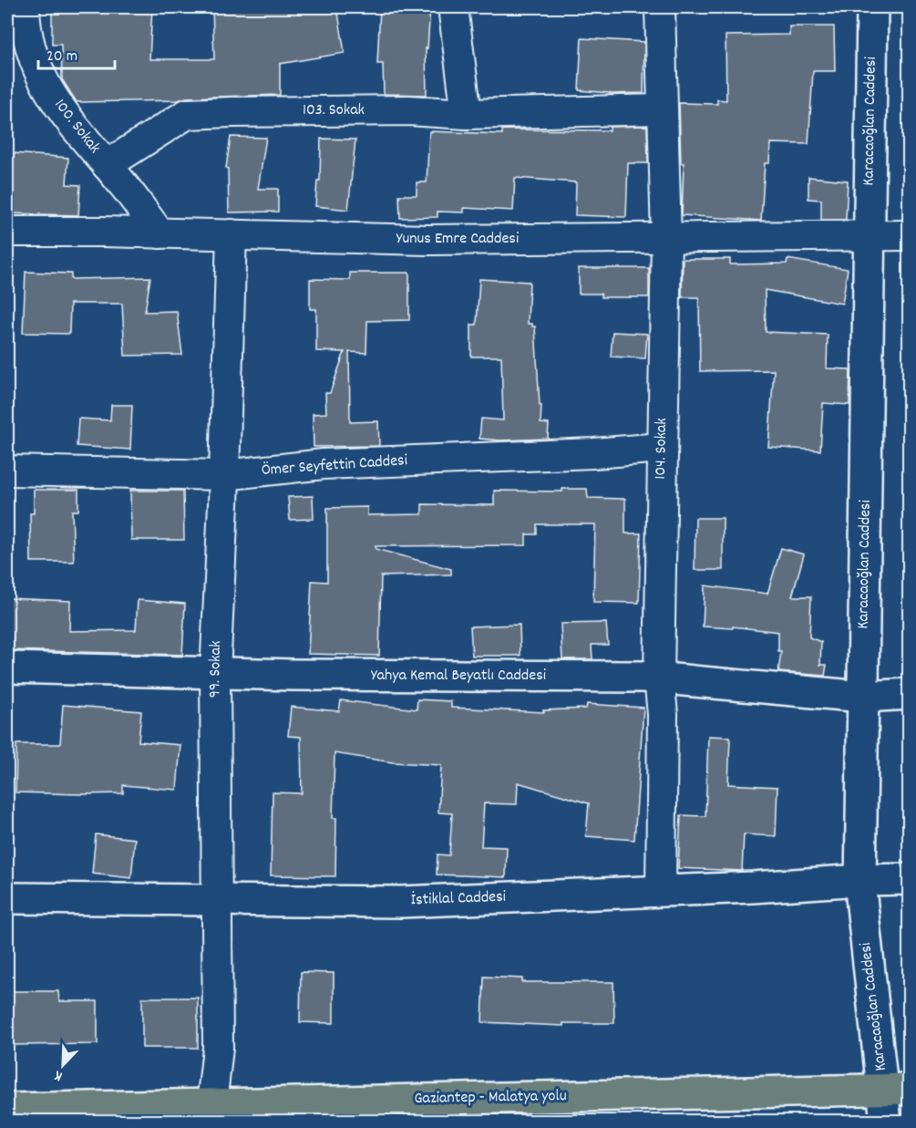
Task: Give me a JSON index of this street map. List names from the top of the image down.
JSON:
{
  "streets": {
    "highway": ["Gaziantep - Malatya yolu"],
    "street": [
      "103. Sokak",
      "Karacaoğlan Caddesi",
      "100. Sokak",
      "Yunus Emre Caddesi",
      "104. Sokak",
      "Ömer Seyfettin Caddesi",
      "99. Sokak",
      "Yahya Kemal Beyatlı Caddesi",
      "İstiklal Caddesi"
    ]
  },
  "crossings": [
    ["103. Sokak", "100. Sokak"],
    ["103. Sokak", "104. Sokak"],
    ["Karacaoğlan Caddesi", "Yunus Emre Caddesi"],
    ["Karacaoğlan Caddesi", "Yahya Kemal Beyatlı Caddesi"],
    ["Karacaoğlan Caddesi", "İstiklal Caddesi"],
    ["Karacaoğlan Caddesi", "Gaziantep - Malatya yolu"],
    ["100. Sokak", "Yunus Emre Caddesi"],
    ["Yunus Emre Caddesi", "104. Sokak"],
    ["Yunus Emre Caddesi", "99. Sokak"],
    ["104. Sokak", "Ömer Seyfettin Caddesi"],
    ["104. Sokak", "Yahya Kemal Beyatlı Caddesi"],
    ["104. Sokak", "İstiklal Caddesi"],
    ["Ömer Seyfettin Caddesi", "99. Sokak"],
    ["99. Sokak", "Yahya Kemal Beyatlı Caddesi"],
    ["99. Sokak", "İstiklal Caddesi"],
    ["99. Sokak", "Gaziantep - Malatya yolu"]
  ],
  "scale_bar": "20 m",
  "north": "bottom left"
}
